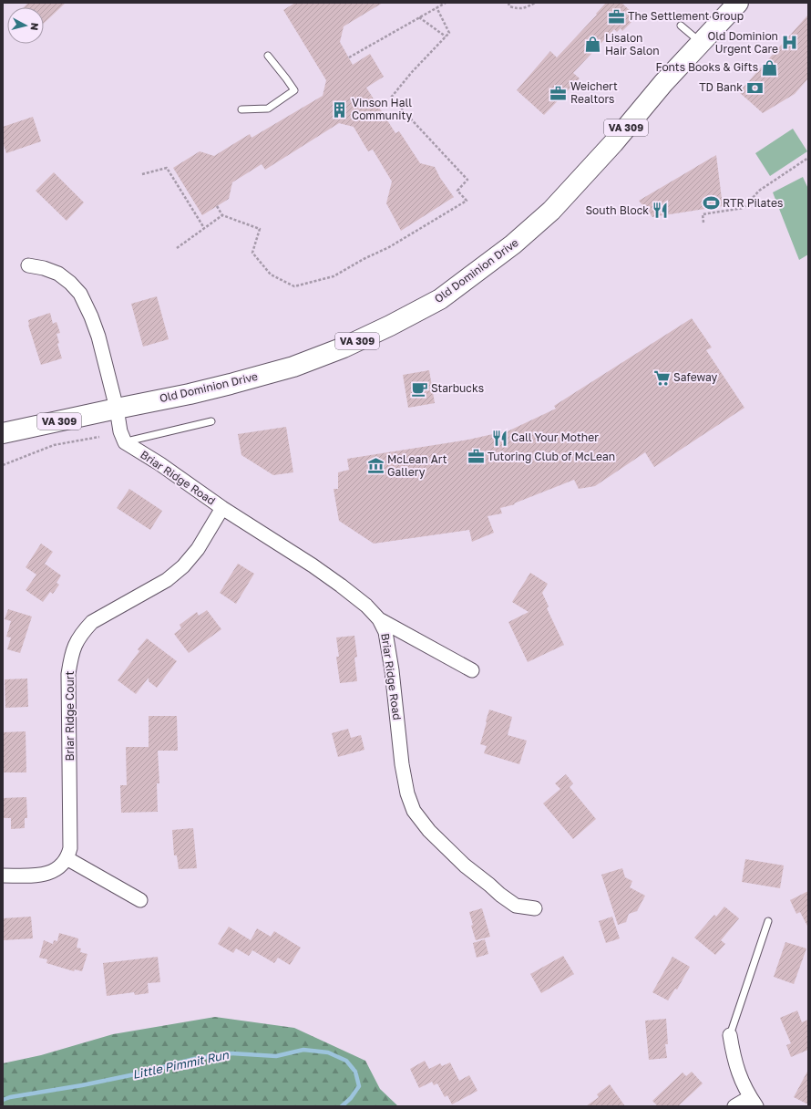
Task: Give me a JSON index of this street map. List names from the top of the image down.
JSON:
{
  "streets": {
    "main road": ["VA 309", "Old Dominion Drive"],
    "street": ["Briar Ridge Road", "Briar Ridge Court"]
  },
  "crossings": [
    ["Briar Ridge Road", "Briar Ridge Court"]
  ],
  "water": ["Little Pimmit Run"],
  "places": {
    "office": ["The Settlement Group", "Weichert Realtors", "Tutoring Club of McLean"],
    "hospital": ["Old Dominion Urgent Care"],
    "shop": ["Lisalon Hair Salon", "Fonts Books & Gifts"],
    "bank": ["TD Bank"],
    "building": ["Vinson Hall Community"],
    "sports": ["RTR Pilates"],
    "restaurant": ["South Block", "Call Your Mother"],
    "supermarket": ["Safeway"],
    "cafe": ["Starbucks"],
    "museum": ["McLean Art Gallery"]
  },
  "north": "right"
}
